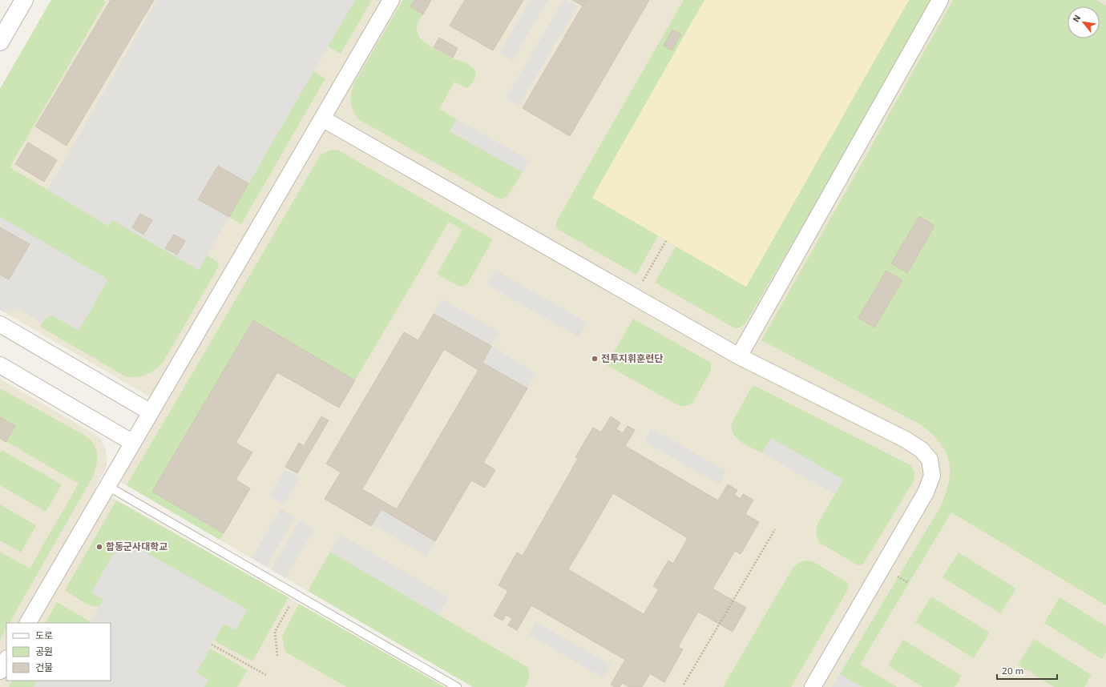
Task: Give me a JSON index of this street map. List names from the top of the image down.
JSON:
{
  "places": ["전투지휘훈련단", "합동군사대학교"],
  "legend": ["도로", "공원", "건물"],
  "scale_bar": "20 m",
  "north": "top left"
}
